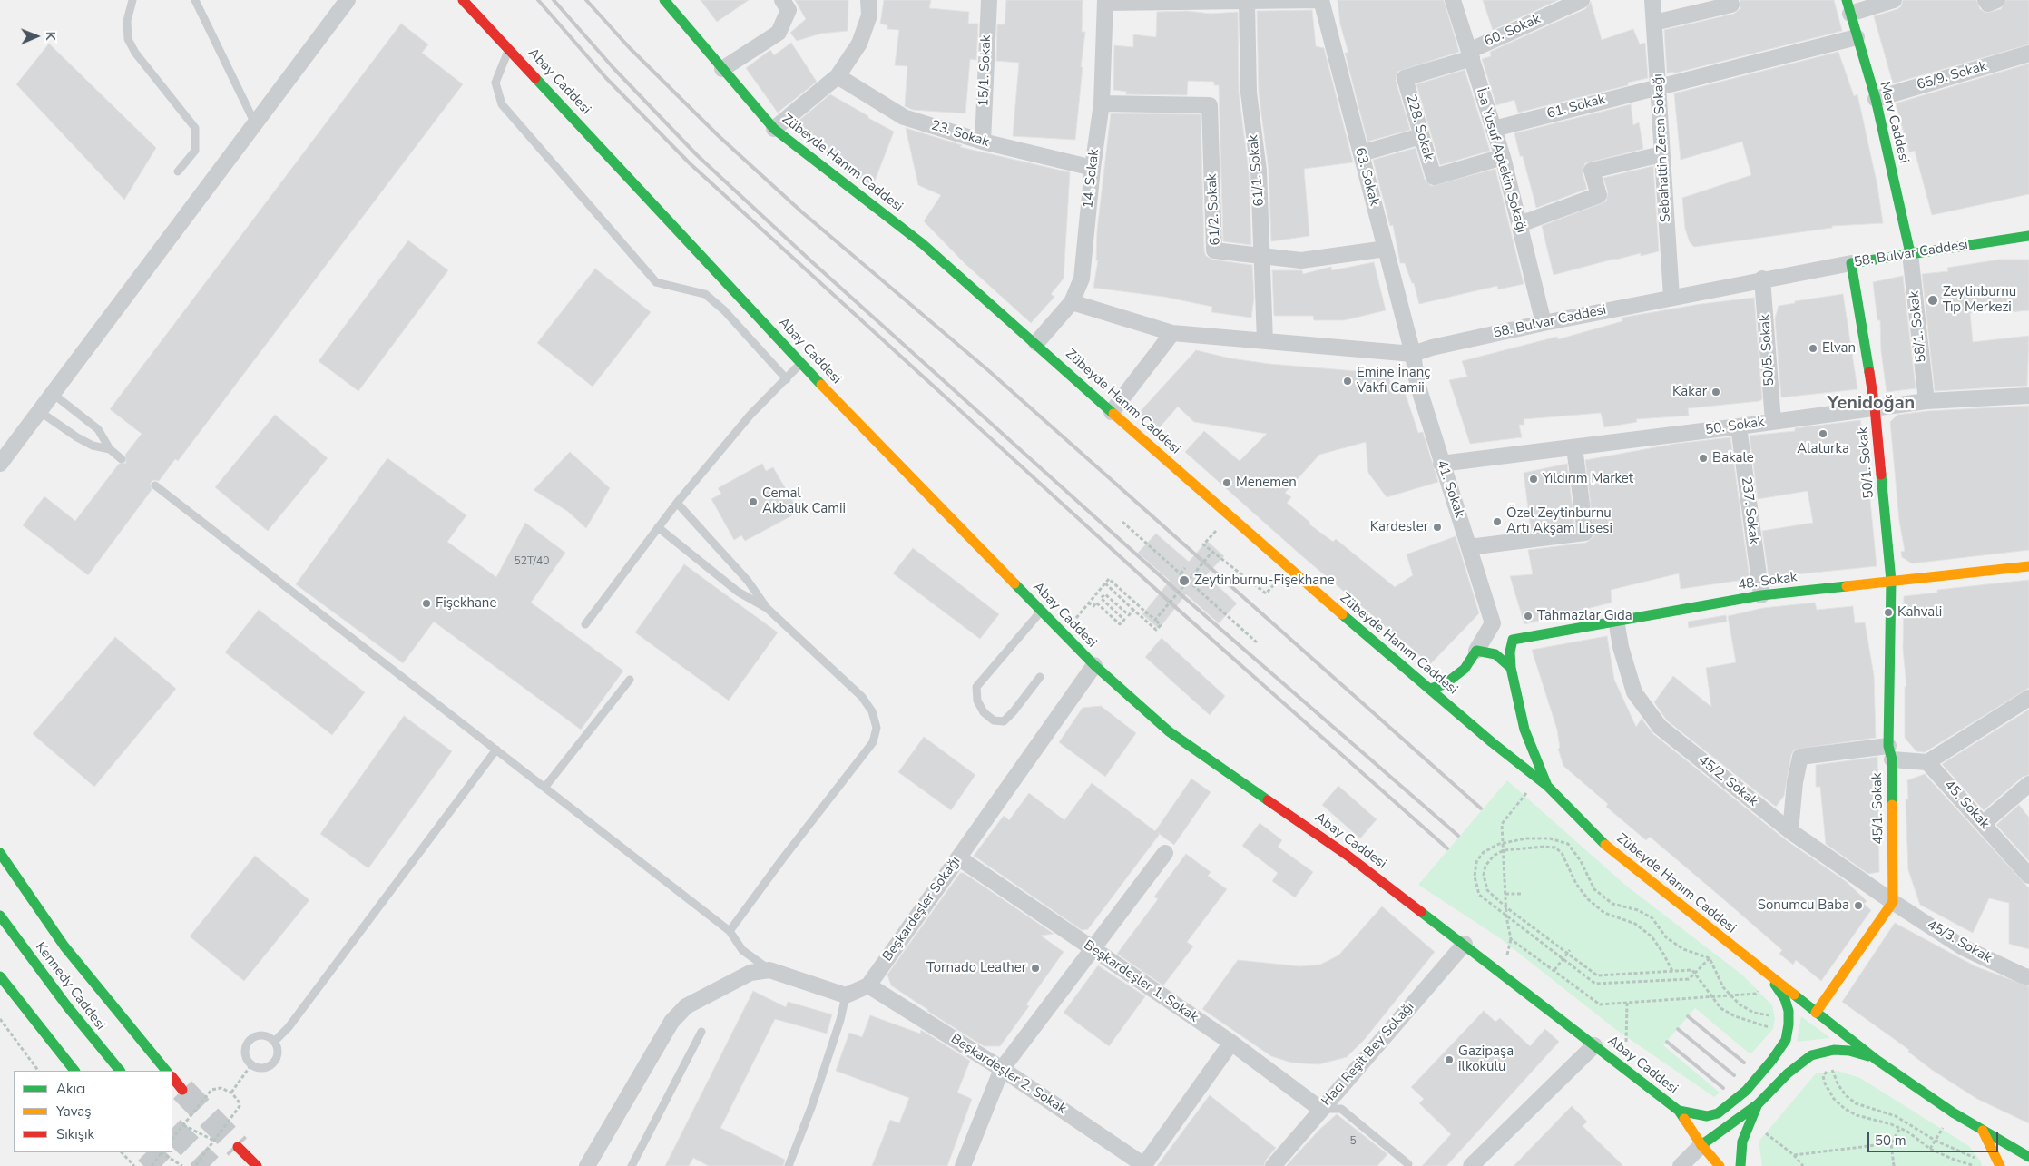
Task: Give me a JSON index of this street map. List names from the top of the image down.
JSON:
{
  "streets": {
    "main road": [
      "Abay Caddesi",
      "Merv Caddesi",
      "Zübeyde Hanım Caddesi",
      "58. Bulvar Caddesi",
      "50/1. Sokak",
      "48. Sokak",
      "45/1. Sokak",
      "Kennedy Caddesi"
    ],
    "street": [
      "60. Sokak",
      "15/1. Sokak",
      "65/9. Sokak",
      "61. Sokak",
      "228. Sokak",
      "23. Sokak",
      "Sebahattin Zeren Sokağı",
      "İsa Yusuf Aptekin Sokağı",
      "61/1. Sokak",
      "63. Sokak",
      "14. Sokak",
      "61/2. Sokak",
      "58/1. Sokak",
      "50/5. Sokak",
      "50. Sokak",
      "41. Sokak",
      "237. Sokak",
      "45/2. Sokak",
      "45. Sokak",
      "Beşkardeşler Sokağı",
      "45/3. Sokak",
      "Beşkardeşler 1. Sokak",
      "Hacı Reşit Bey Sokağı",
      "Beşkardeşler 2. Sokak"
    ]
  },
  "crossings": [
    ["60. Sokak", "228. Sokak"],
    ["60. Sokak", "İsa Yusuf Aptekin Sokağı"],
    ["15/1. Sokak", "23. Sokak"],
    ["65/9. Sokak", "Merv Caddesi"],
    ["Abay Caddesi", "Beşkardeşler Sokağı"],
    ["Abay Caddesi", "Hacı Reşit Bey Sokağı"],
    ["61. Sokak", "Merv Caddesi"],
    ["61. Sokak", "Sebahattin Zeren Sokağı"],
    ["61. Sokak", "İsa Yusuf Aptekin Sokağı"],
    ["Merv Caddesi", "58. Bulvar Caddesi"],
    ["Merv Caddesi", "58/1. Sokak"],
    ["228. Sokak", "İsa Yusuf Aptekin Sokağı"],
    ["23. Sokak", "14. Sokak"],
    ["Sebahattin Zeren Sokağı", "58. Bulvar Caddesi"],
    ["İsa Yusuf Aptekin Sokağı", "58. Bulvar Caddesi"],
    ["Zübeyde Hanım Caddesi", "14. Sokak"],
    ["61/1. Sokak", "61/2. Sokak"],
    ["61/1. Sokak", "58. Bulvar Caddesi"],
    ["63. Sokak", "61/2. Sokak"],
    ["63. Sokak", "58. Bulvar Caddesi"],
    ["63. Sokak", "41. Sokak"],
    ["14. Sokak", "61/2. Sokak"],
    ["14. Sokak", "58. Bulvar Caddesi"],
    ["58. Bulvar Caddesi", "58/1. Sokak"],
    ["58. Bulvar Caddesi", "50/5. Sokak"],
    ["58. Bulvar Caddesi", "50/1. Sokak"],
    ["58. Bulvar Caddesi", "41. Sokak"],
    ["58/1. Sokak", "50. Sokak"],
    ["50/5. Sokak", "50. Sokak"],
    ["50. Sokak", "50/1. Sokak"],
    ["50. Sokak", "41. Sokak"],
    ["50. Sokak", "237. Sokak"],
    ["50/1. Sokak", "48. Sokak"],
    ["50/1. Sokak", "45/1. Sokak"],
    ["237. Sokak", "48. Sokak"],
    ["48. Sokak", "45/2. Sokak"],
    ["48. Sokak", "45/1. Sokak"],
    ["45/2. Sokak", "45/1. Sokak"],
    ["45/2. Sokak", "45/3. Sokak"],
    ["45/1. Sokak", "45/3. Sokak"],
    ["Beşkardeşler Sokağı", "Beşkardeşler 1. Sokak"],
    ["Beşkardeşler Sokağı", "Beşkardeşler 2. Sokak"],
    ["Beşkardeşler 1. Sokak", "Hacı Reşit Bey Sokağı"]
  ],
  "districts": ["Yenidoğan"],
  "places": [
    "Zeytinburnu Tıp Merkezi",
    "Elvan",
    "Emine İnanç Vakfı Camii",
    "Kakar",
    "Alaturka",
    "Bakale",
    "Yıldırım Market",
    "Menemen",
    "Cemal Akbalık Camii",
    "Özel Zeytinburnu Artı Akşam Lisesi",
    "Kardesler",
    "Zeytinburnu-Fişekhane",
    "Fişekhane",
    "Kahvali",
    "Tahmazlar Gıda",
    "Sonumcu Baba",
    "Tornado Leather",
    "Gazipaşa ilkokulu"
  ],
  "house_numbers": ["52T/40", "5"],
  "legend": ["Akıcı", "Yavaş", "Sıkışık"],
  "scale_bar": "50 m",
  "north": "right"
}
